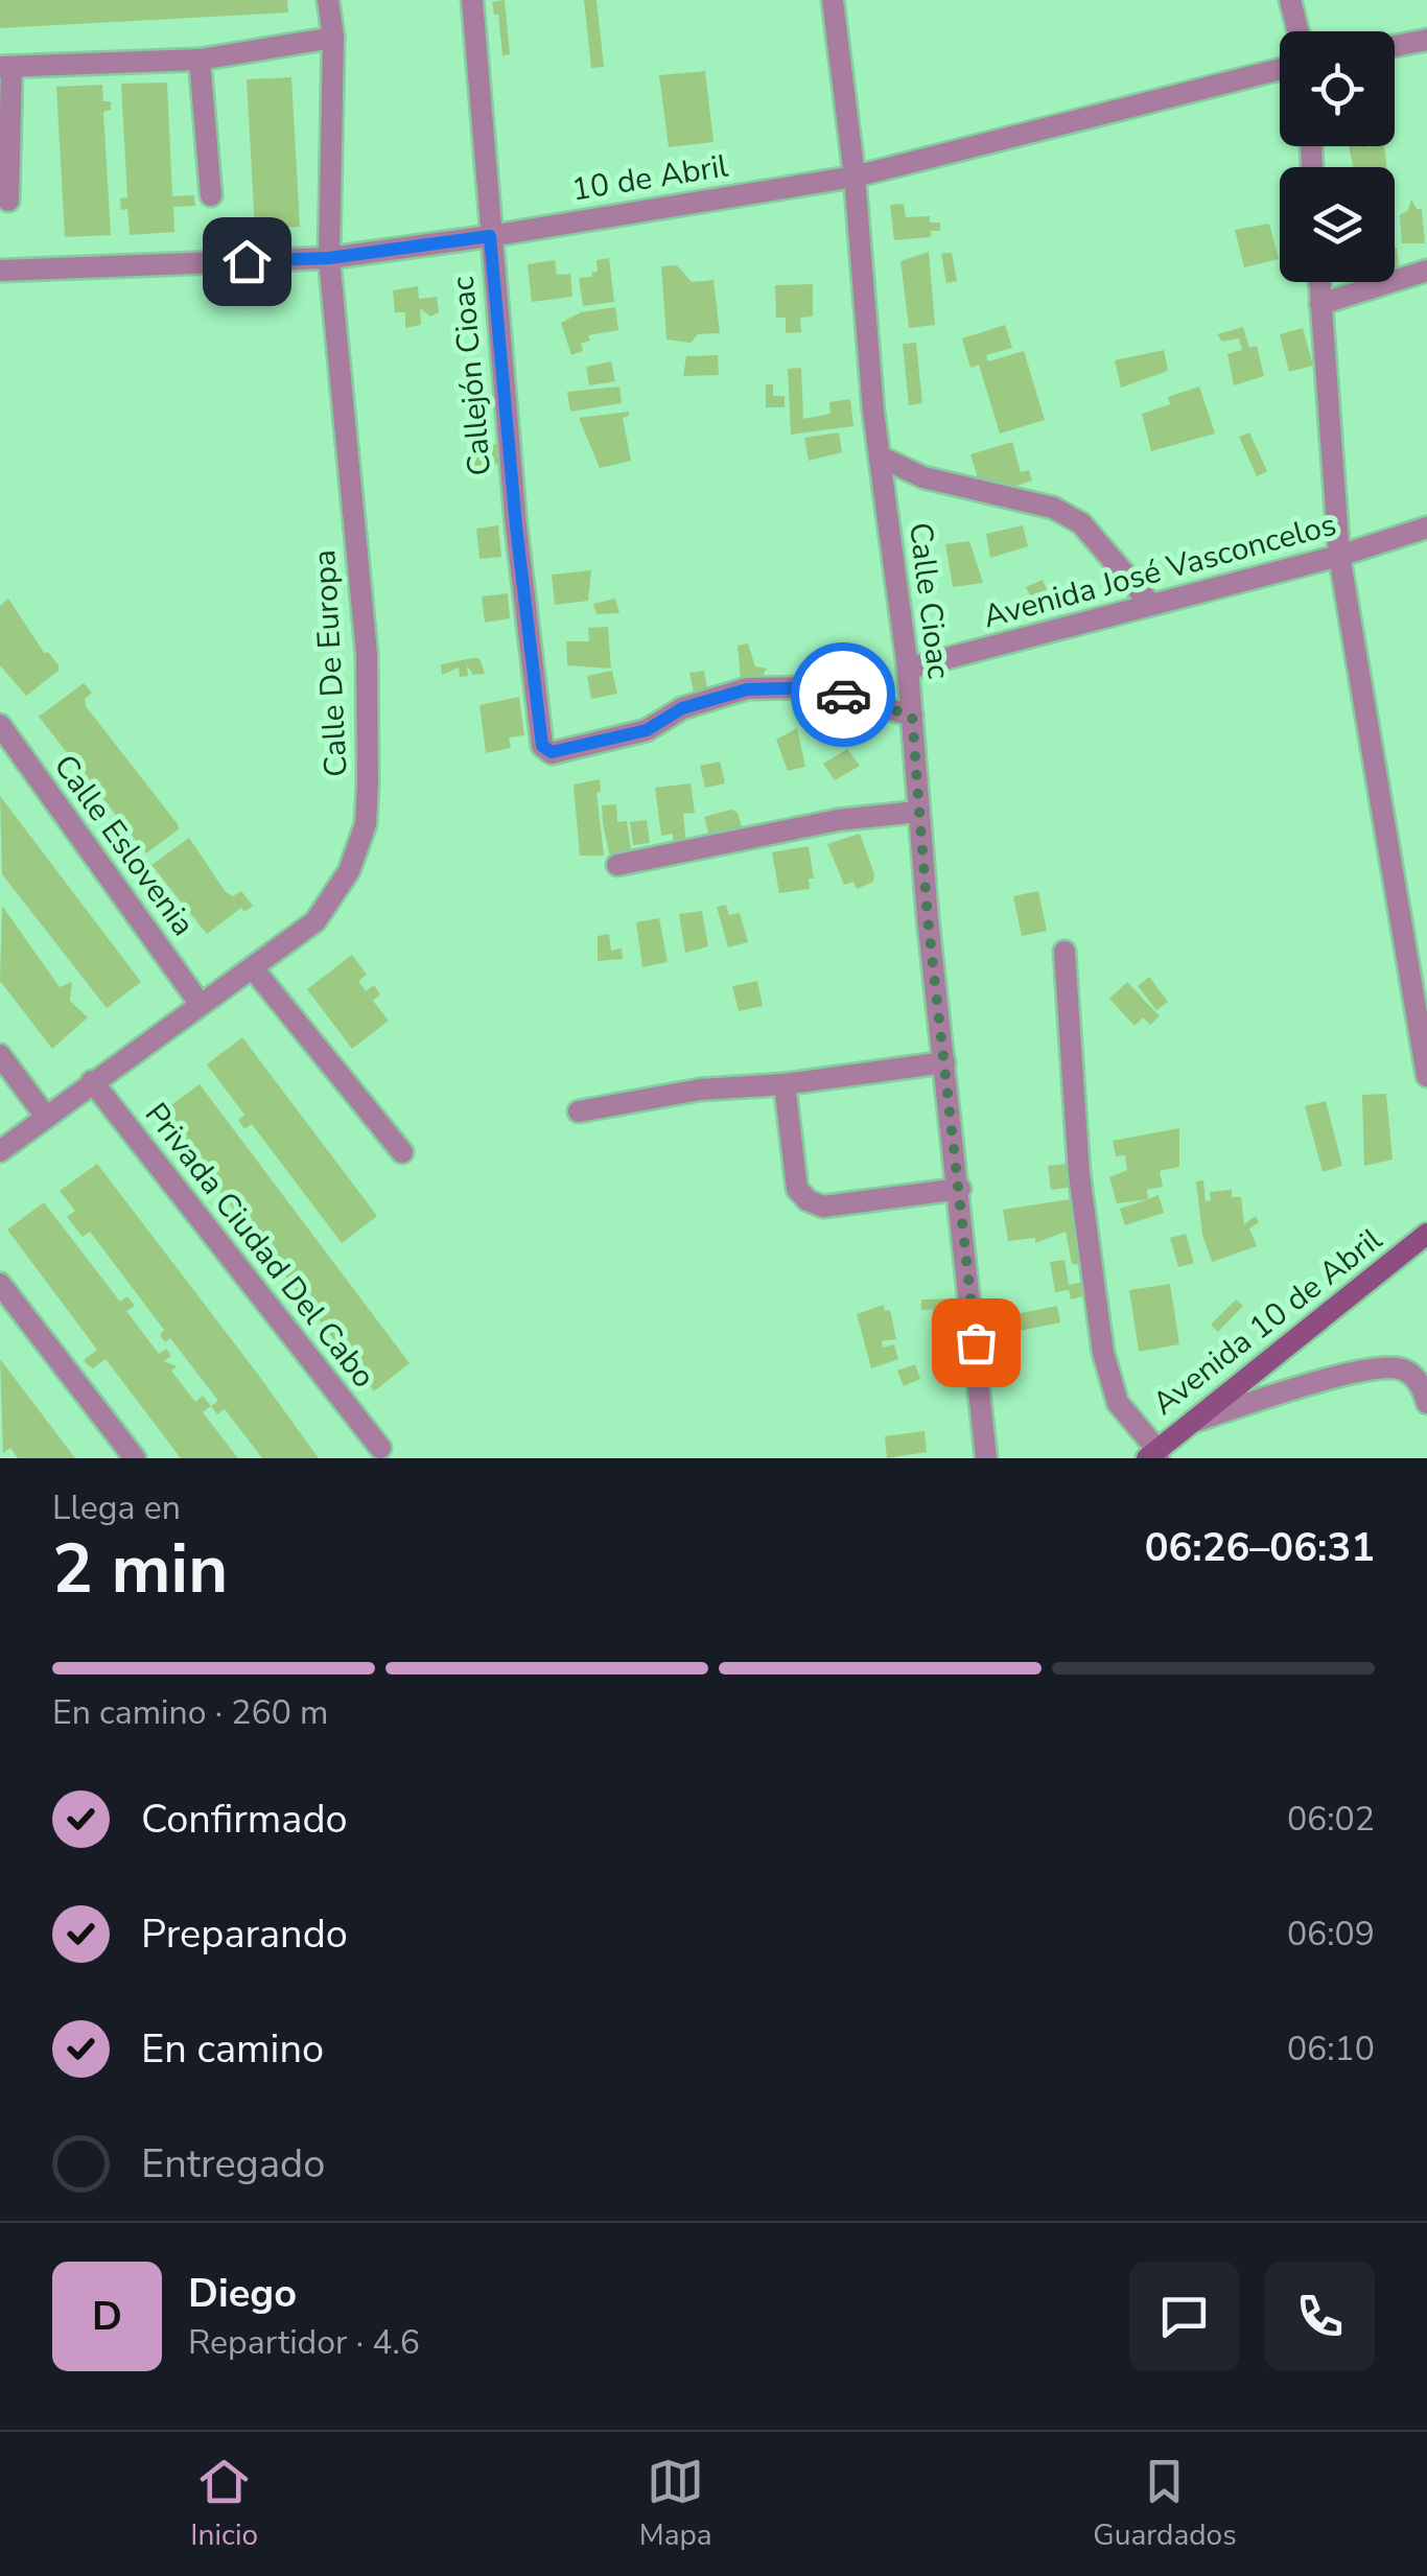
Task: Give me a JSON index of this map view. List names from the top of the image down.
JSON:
{
  "streets": {
    "street": [
      "10 de Abril",
      "Callejón Cioac",
      "Avenida José Vasconcelos",
      "Calle Cioac",
      "Calle De Europa",
      "Calle Eslovenia",
      "Privada Ciudad Del Cabo",
      "Avenida 10 de Abril"
    ]
  },
  "crossings": [
    ["10 de Abril", "Callejón Cioac"],
    ["10 de Abril", "Calle Cioac"],
    ["10 de Abril", "Calle De Europa"],
    ["Callejón Cioac", "Calle Cioac"],
    ["Avenida José Vasconcelos", "Calle Cioac"],
    ["Calle De Europa", "Calle Eslovenia"],
    ["Calle De Europa", "Privada Ciudad Del Cabo"]
  ],
  "page": {
    "heading": ["2 min", "Llega en", "06:26–06:31"],
    "panel": ["Diego", "Repartidor · 4.6"],
    "bar": "En camino · 260 m",
    "list": [
      ["Confirmado", "06:02"],
      ["Preparando", "06:09"],
      ["En camino", "06:10"],
      "Entregado"
    ],
    "round": "D",
    "tabs": ["Inicio", "Mapa", "Guardados"]
  }
}
